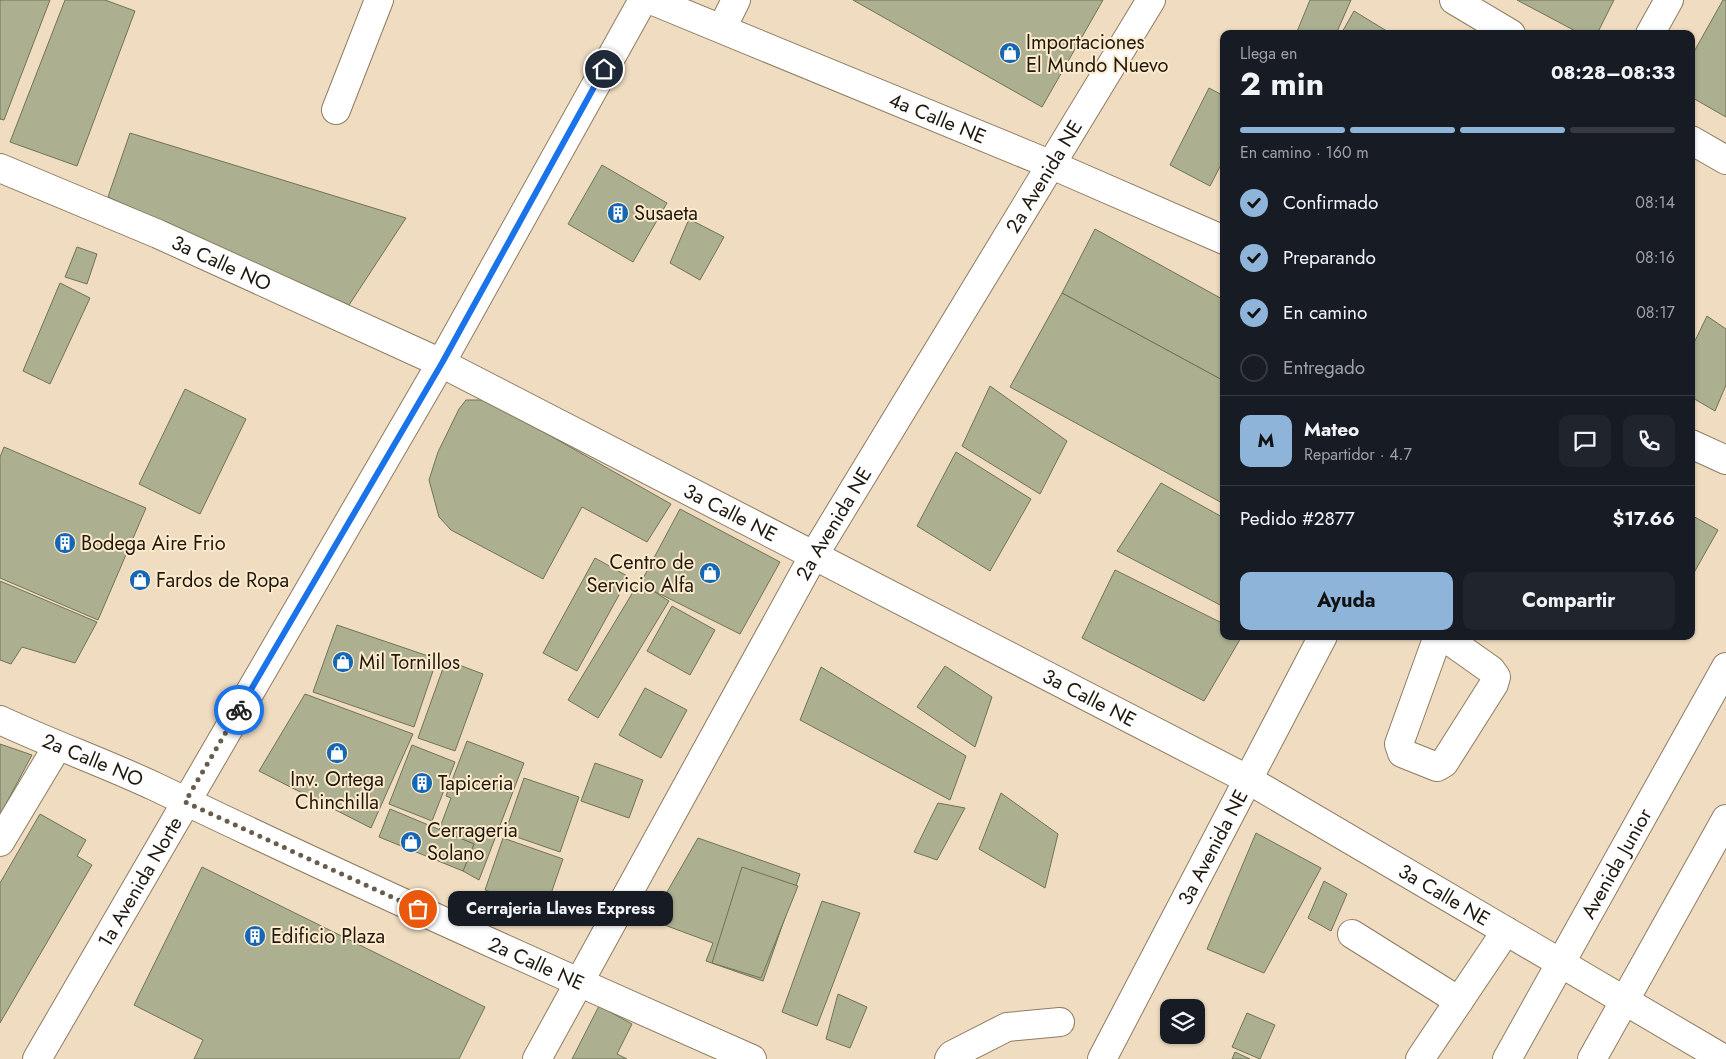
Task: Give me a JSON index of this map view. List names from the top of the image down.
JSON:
{
  "streets": {
    "street": [
      "4a Calle NE",
      "2a Avenida NE",
      "3a Calle NO",
      "3a Calle NE",
      "2a Calle NO",
      "3a Avenida NE",
      "Avenida Junior",
      "1a Avenida Norte",
      "2a Calle NE"
    ]
  },
  "crossings": [
    ["4a Calle NE", "2a Avenida NE"],
    ["2a Avenida NE", "3a Calle NE"],
    ["2a Avenida NE", "2a Calle NE"],
    ["3a Calle NO", "3a Calle NE"],
    ["3a Calle NO", "1a Avenida Norte"],
    ["3a Calle NE", "3a Avenida NE"],
    ["3a Calle NE", "Avenida Junior"],
    ["3a Calle NE", "1a Avenida Norte"],
    ["2a Calle NO", "1a Avenida Norte"],
    ["2a Calle NO", "2a Calle NE"],
    ["1a Avenida Norte", "2a Calle NE"]
  ],
  "places": {
    "shop": [
      "Importaciones El Mundo Nuevo",
      "Centro de Servicio Alfa",
      "Fardos de Ropa",
      "Mil Tornillos",
      "Inv. Ortega Chinchilla",
      "Cerrageria Solano"
    ],
    "building": [
      "Susaeta",
      "Bodega Aire Frio",
      "Tapiceria",
      "Edificio Plaza"
    ],
    "other": ["Cerrajeria Llaves Express"]
  },
  "page": {
    "heading": ["2 min", "Llega en", "08:28–08:33"],
    "panel": [
      "Mateo",
      "Repartidor · 4.7",
      "Pedido #2877",
      "$17.66"
    ],
    "bar": "En camino · 160 m",
    "list": [
      ["Confirmado", "08:14"],
      ["Preparando", "08:16"],
      ["En camino", "08:17"],
      "Entregado"
    ],
    "round": "M",
    "buttons": ["Ayuda", "Compartir"],
    "bubble": "Cerrajeria Llaves Express"
  }
}
